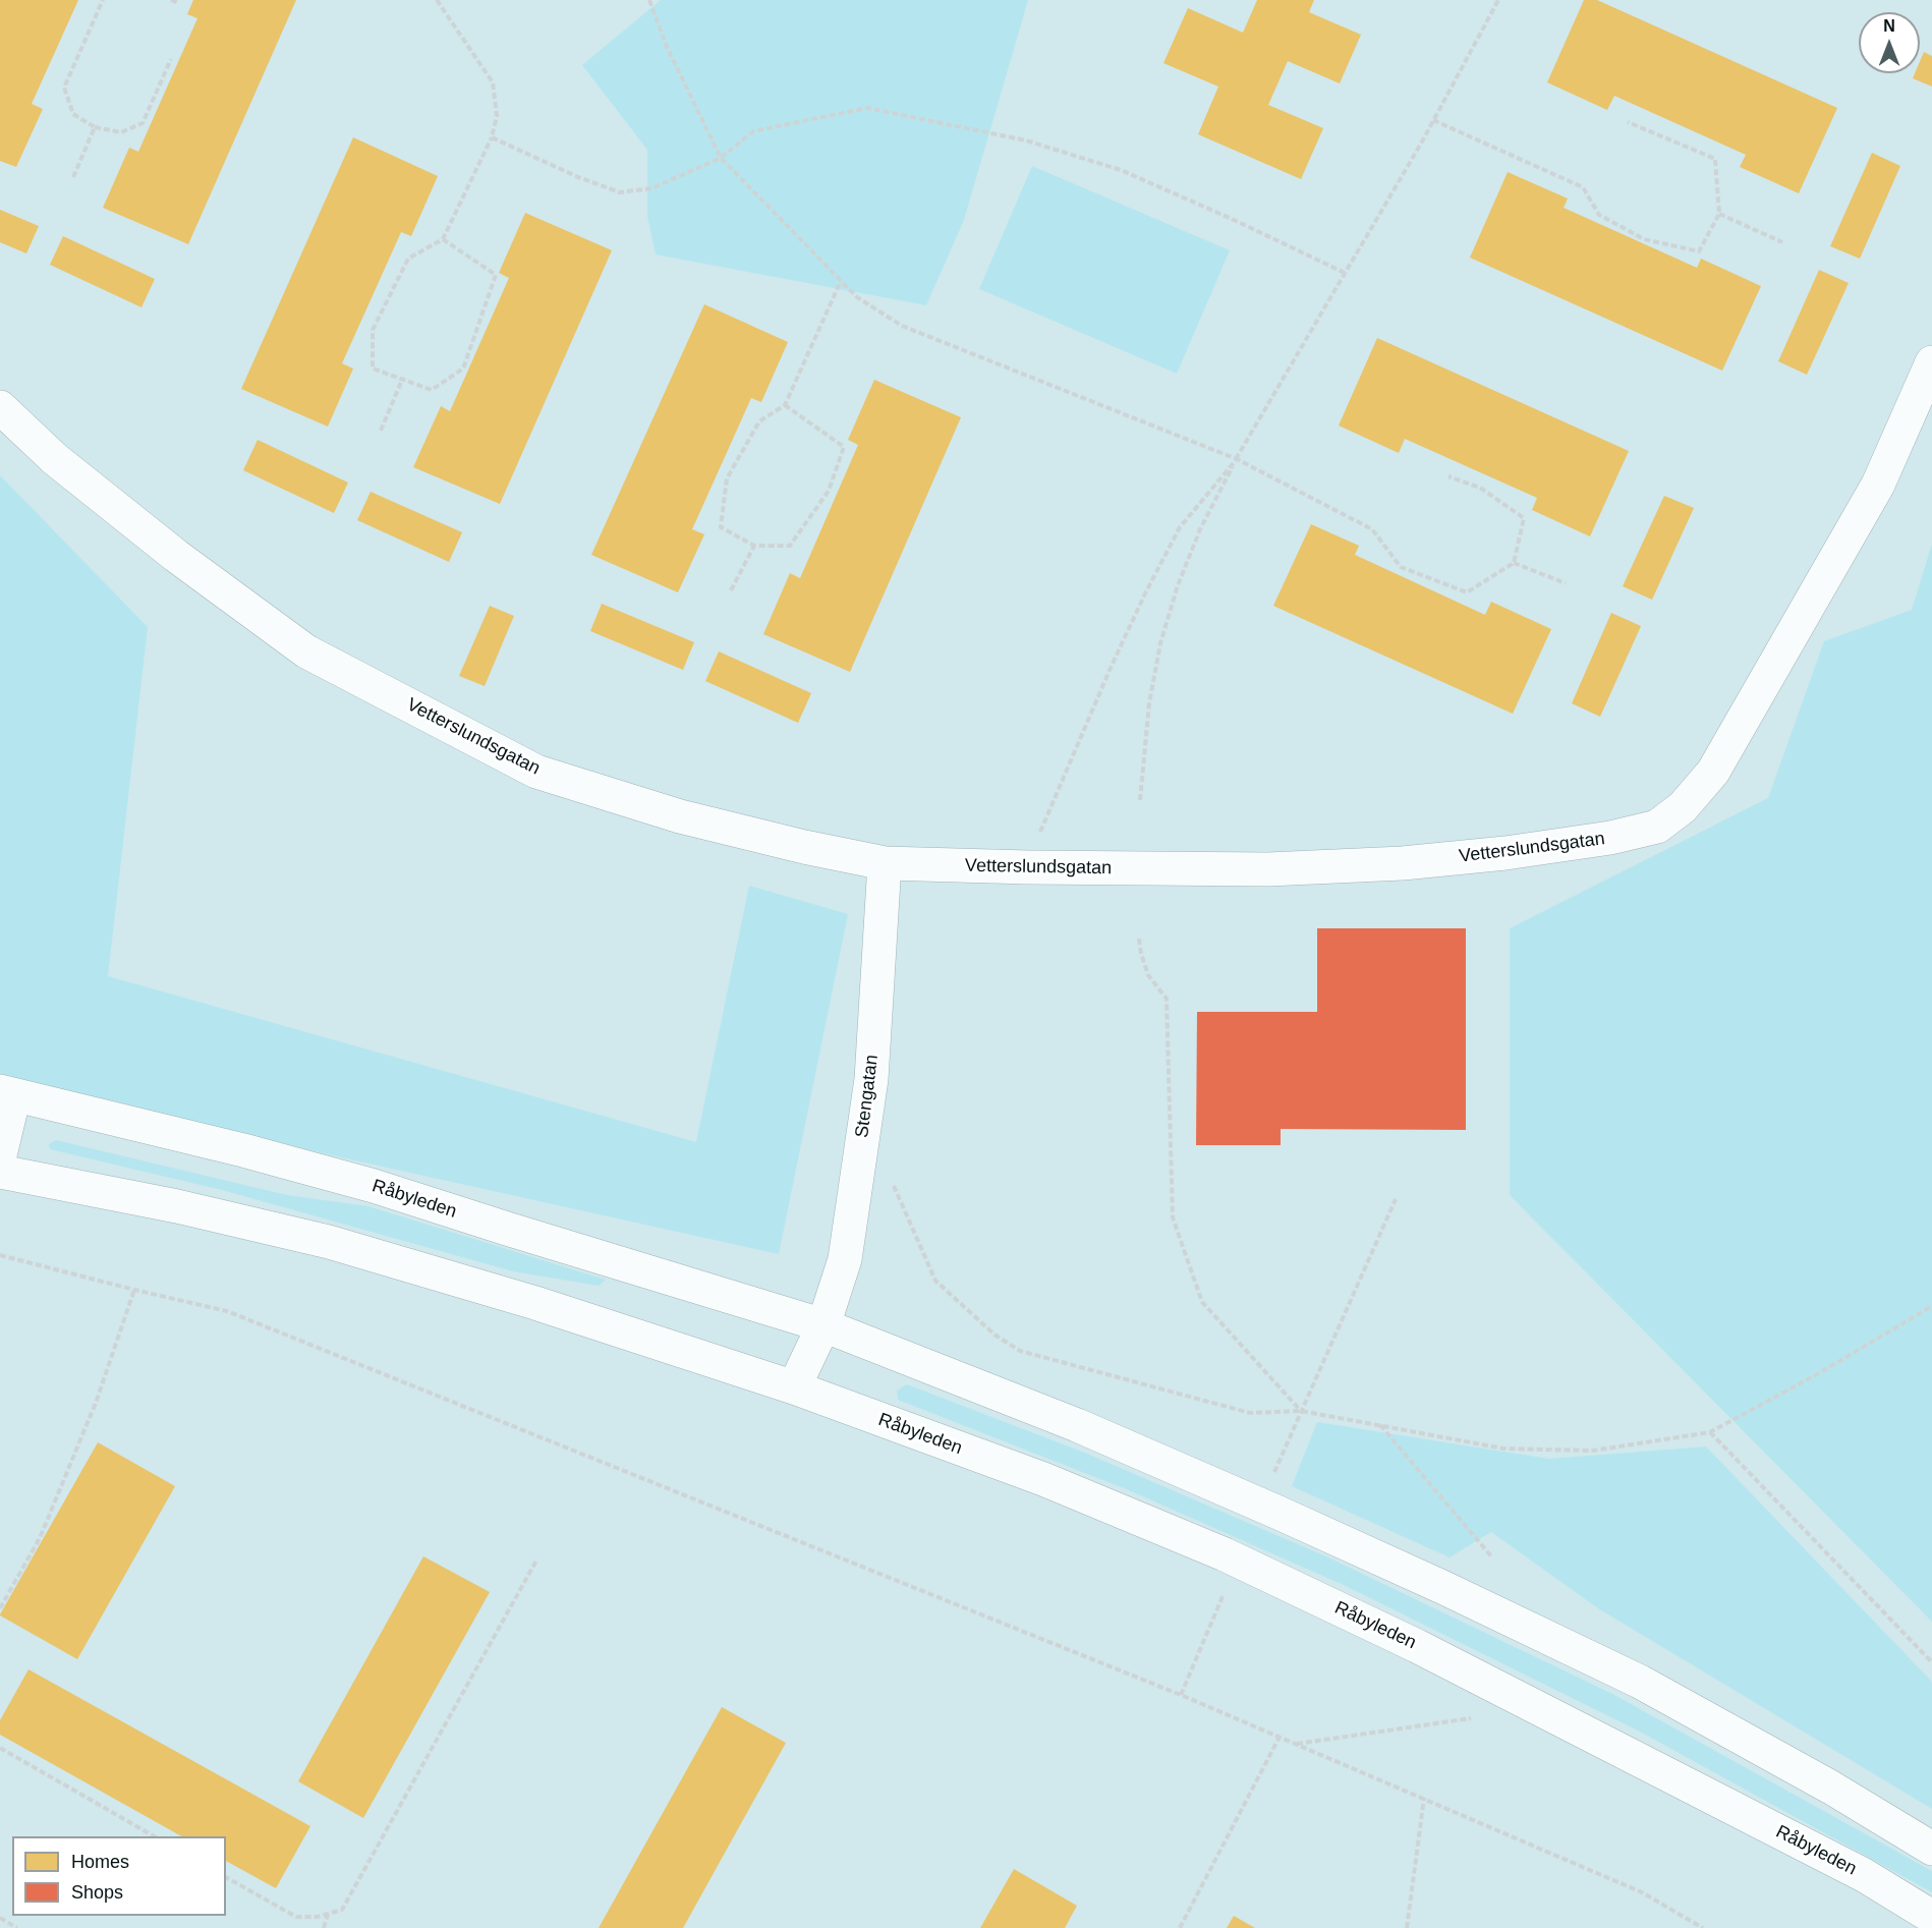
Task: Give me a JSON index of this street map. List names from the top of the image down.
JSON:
{
  "streets": {
    "main road": ["Vetterslundsgatan", "Stengatan", "Råbyleden"]
  },
  "crossings": [
    ["Vetterslundsgatan", "Stengatan"],
    ["Stengatan", "Råbyleden"]
  ],
  "legend": ["Homes", "Shops"],
  "north": "top"
}
